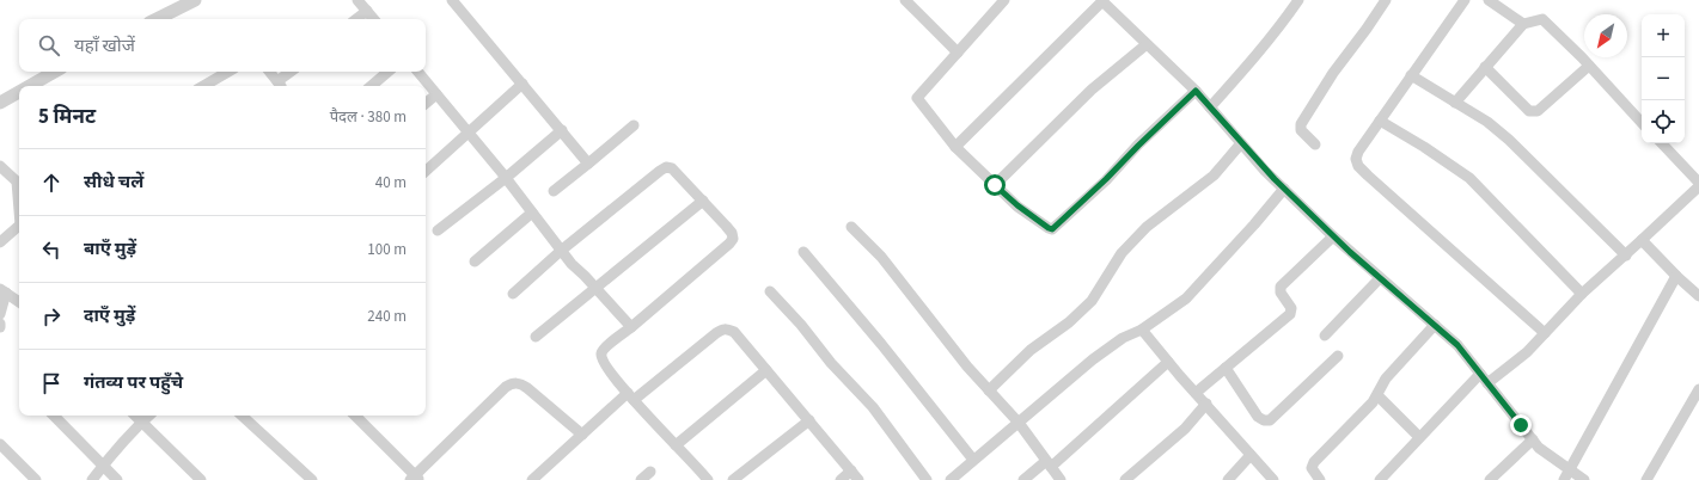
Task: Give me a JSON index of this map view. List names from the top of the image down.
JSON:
{
  "north": "bottom left",
  "page": {
    "map_buttons": ["+", "−"],
    "search": "यहाँ खोजें",
    "heading": ["5 मिनट", "पैदल · 380 m"],
    "list": [
      ["सीधे चलें", "40 m"],
      ["बाएँ मुड़ें", "100 m"],
      ["दाएँ मुड़ें", "240 m"],
      "गंतव्य पर पहुँचे"
    ]
  }
}
